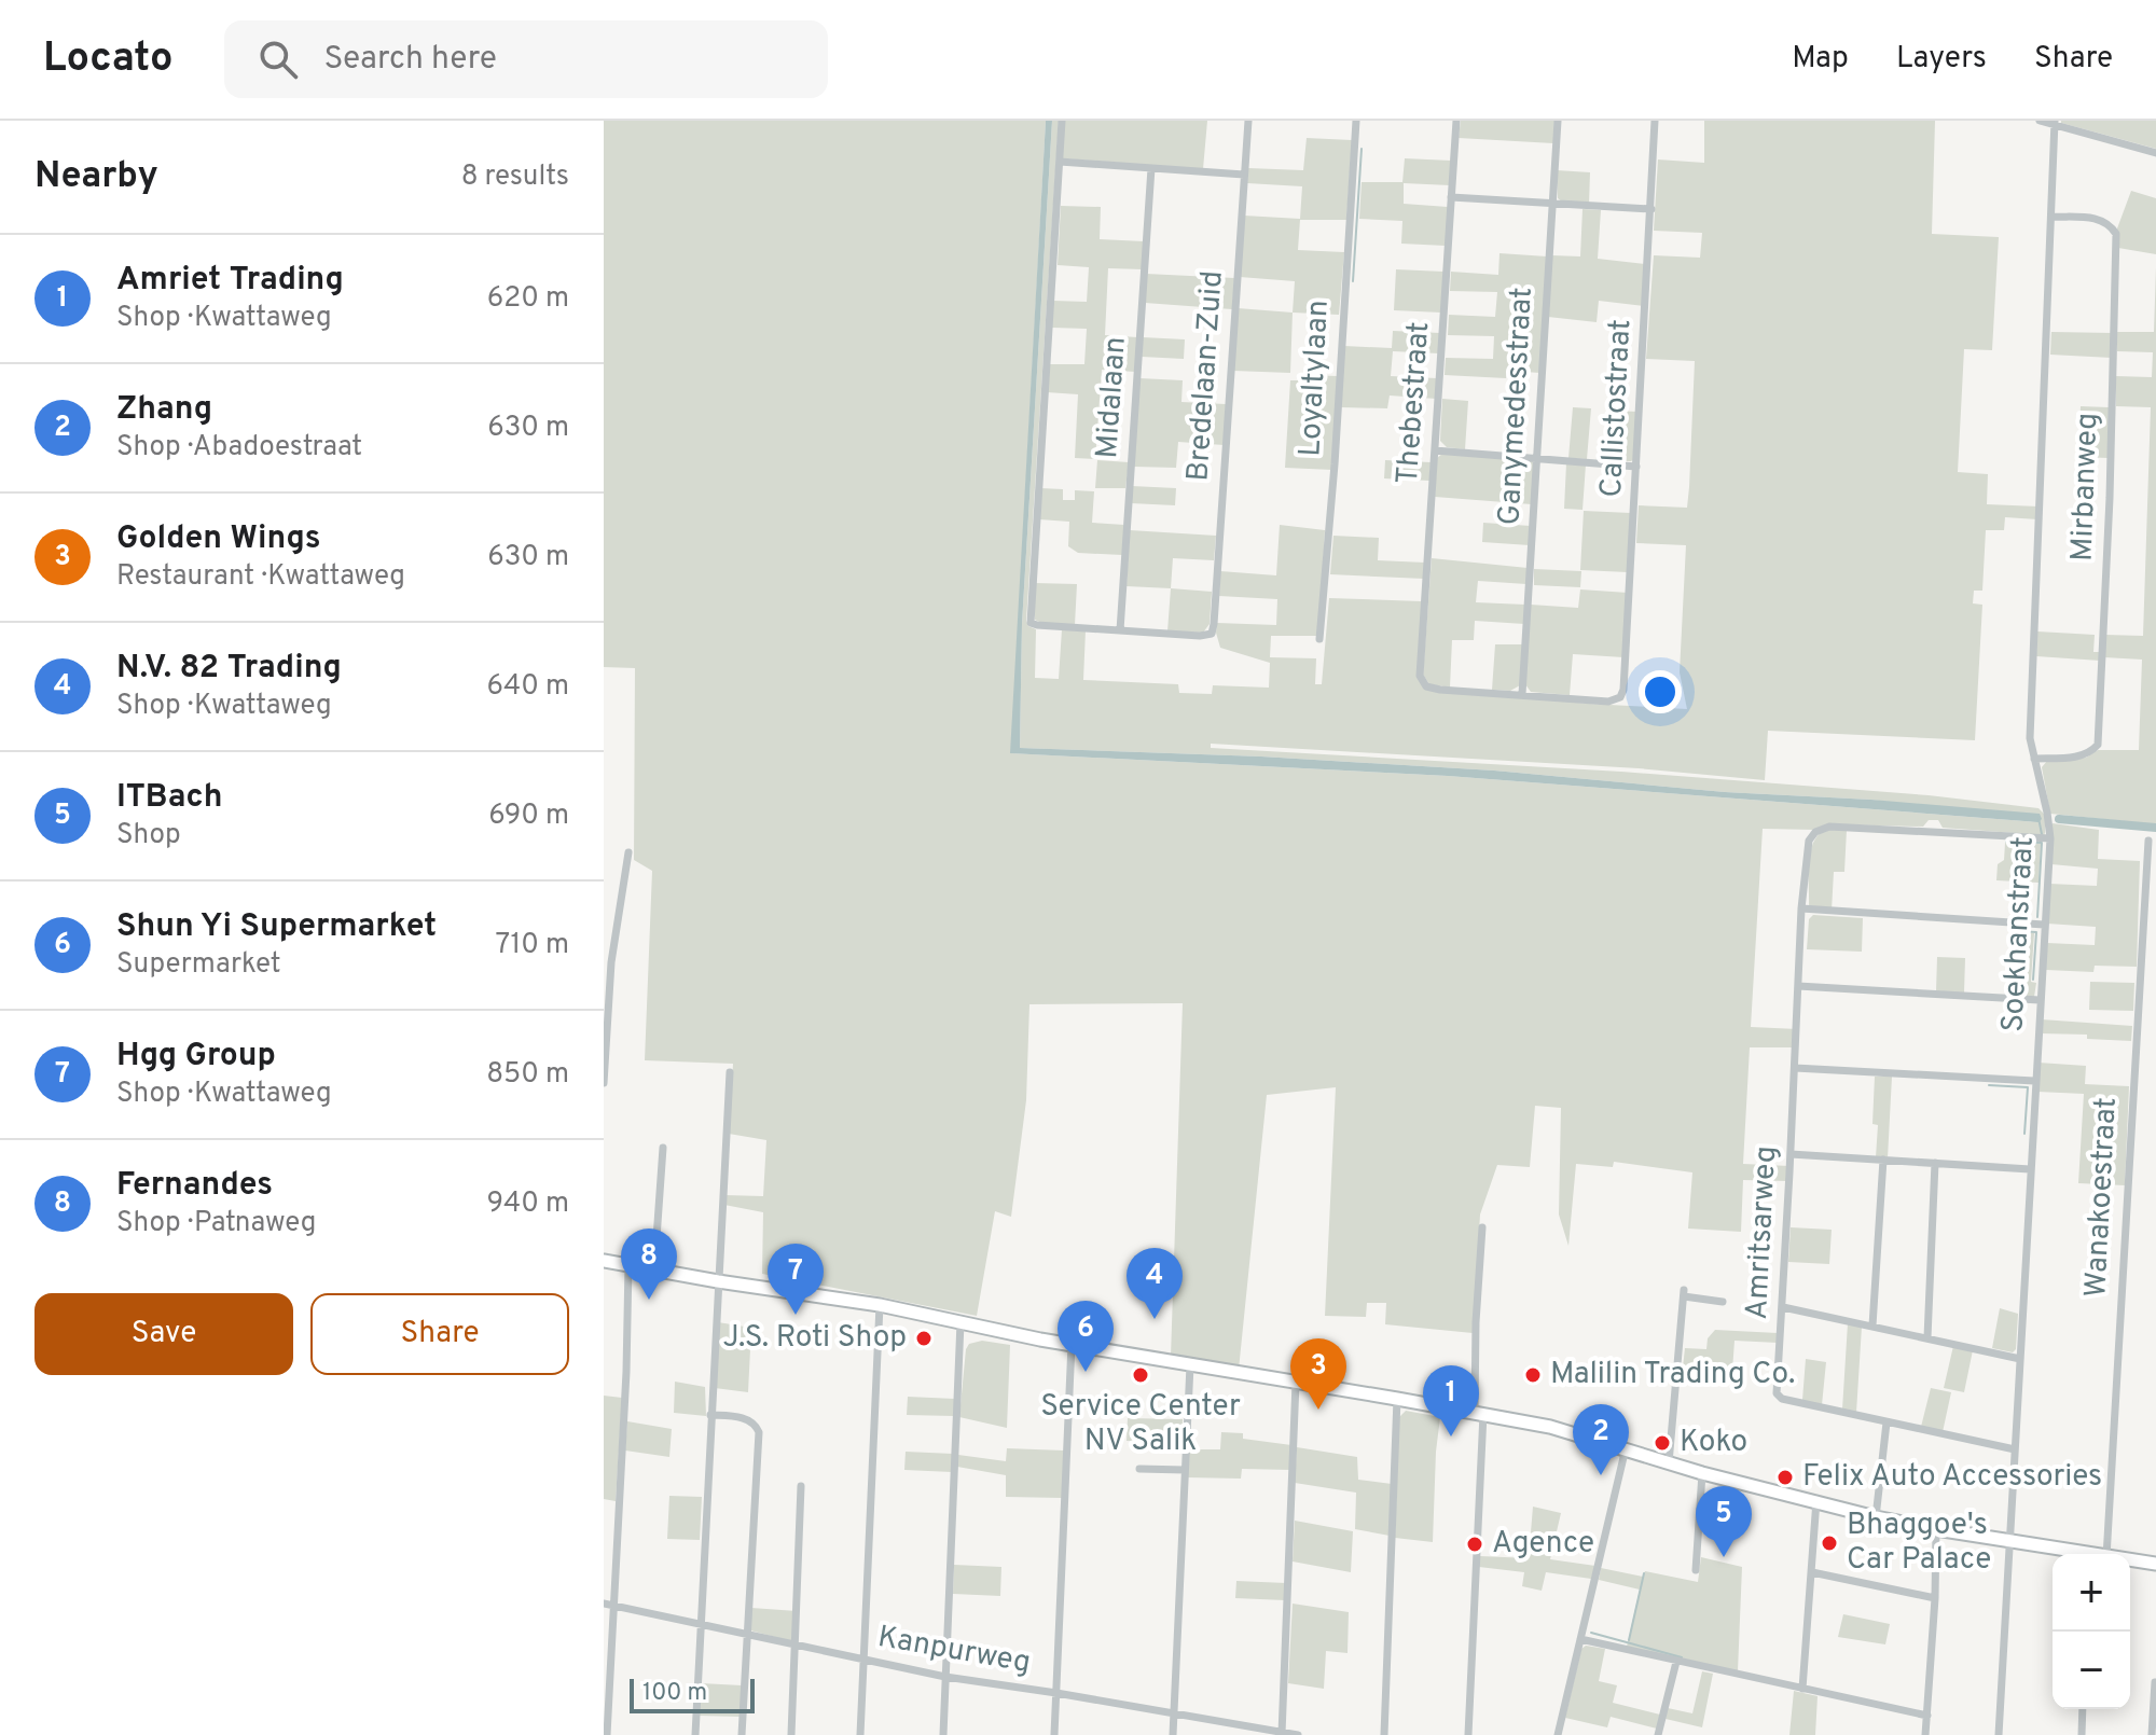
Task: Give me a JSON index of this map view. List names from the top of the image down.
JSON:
{
  "streets": {
    "street": [
      "Bredelaan-Zuid",
      "Loyaltylaan",
      "Midalaan",
      "Thebestraat",
      "Ganymedesstraat",
      "Callistostraat",
      "Mirbanweg",
      "Soekhanstraat",
      "Wanakoestraat",
      "Amritsarweg",
      "Kanpurweg"
    ]
  },
  "crossings": [
    ["Bredelaan-Zuid", "Midalaan"],
    ["Thebestraat", "Ganymedesstraat"],
    ["Thebestraat", "Callistostraat"],
    ["Ganymedesstraat", "Callistostraat"],
    ["Mirbanweg", "Soekhanstraat"],
    ["Soekhanstraat", "Amritsarweg"]
  ],
  "places": [
    "J.S. Roti Shop",
    "Service Center NV Salik",
    "Malilin Trading Co.",
    "Koko",
    "Felix Auto Accessories",
    "Bhaggoe's Car Palace",
    "Agence"
  ],
  "scale_bar": "100 m",
  "page": {
    "header": "Locato",
    "search": "Search here",
    "nav": ["Map", "Layers", "Share"],
    "heading": ["Nearby", "8 results"],
    "list": [
      {
        "mark": "1",
        "name": "Amriet Trading",
        "note": "Shop · Kwattaweg",
        "value": "620 m"
      },
      {
        "mark": "2",
        "name": "Zhang",
        "note": "Shop · Abadoestraat",
        "value": "630 m"
      },
      {
        "mark": "3",
        "name": "Golden Wings",
        "note": "Restaurant · Kwattaweg",
        "value": "630 m"
      },
      {
        "mark": "4",
        "name": "N.V. 82 Trading",
        "note": "Shop · Kwattaweg",
        "value": "640 m"
      },
      {
        "mark": "5",
        "name": "ITBach",
        "note": "Shop",
        "value": "690 m"
      },
      {
        "mark": "6",
        "name": "Shun Yi Supermarket",
        "note": "Supermarket",
        "value": "710 m"
      },
      {
        "mark": "7",
        "name": "Hgg Group",
        "note": "Shop · Kwattaweg",
        "value": "850 m"
      },
      {
        "mark": "8",
        "name": "Fernandes",
        "note": "Shop · Patnaweg",
        "value": "940 m"
      }
    ],
    "pins": [
      "8",
      "7",
      "4",
      "6",
      "3",
      "1",
      "2",
      "5"
    ],
    "buttons": ["Save", "Share"],
    "map_buttons": ["+", "−"],
    "scale": "100 m"
  }
}
